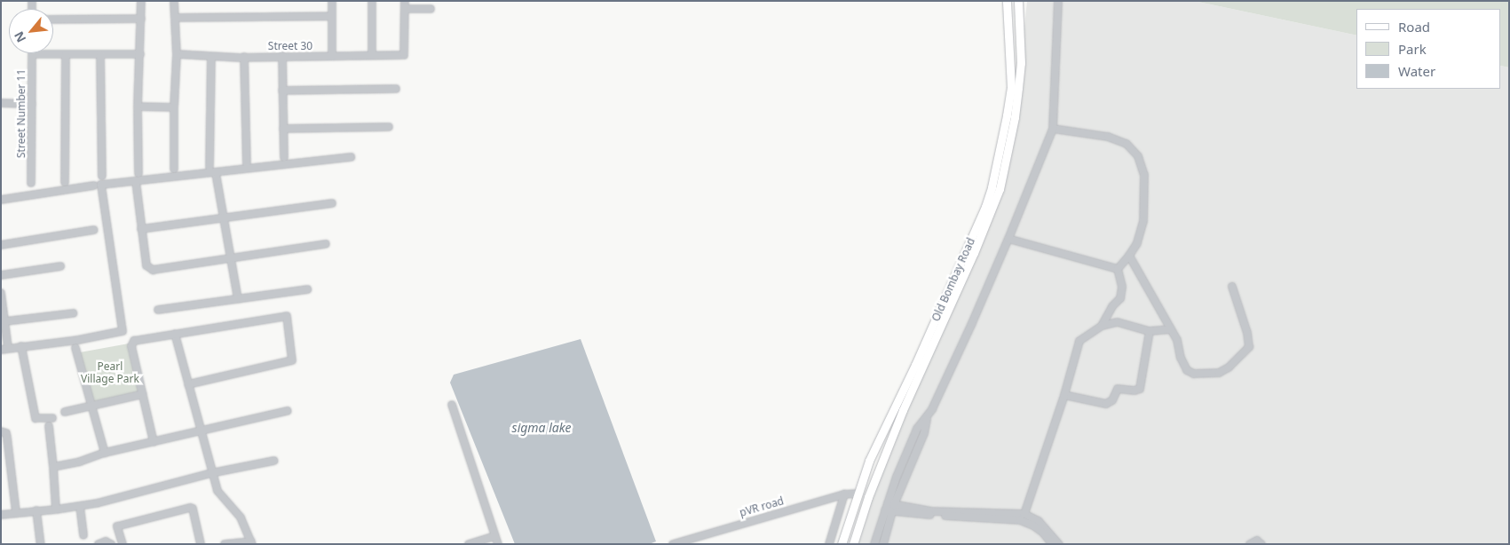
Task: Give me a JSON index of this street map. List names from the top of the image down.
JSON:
{
  "streets": {
    "main road": ["Old Bombay Road"],
    "street": ["Street 30", "Street Number 11", "pVR road"]
  },
  "crossings": [
    ["Old Bombay Road", "pVR road"]
  ],
  "water": ["sigma lake"],
  "parks": ["Pearl Village Park"],
  "legend": ["Road", "Park", "Water"],
  "north": "bottom left"
}
